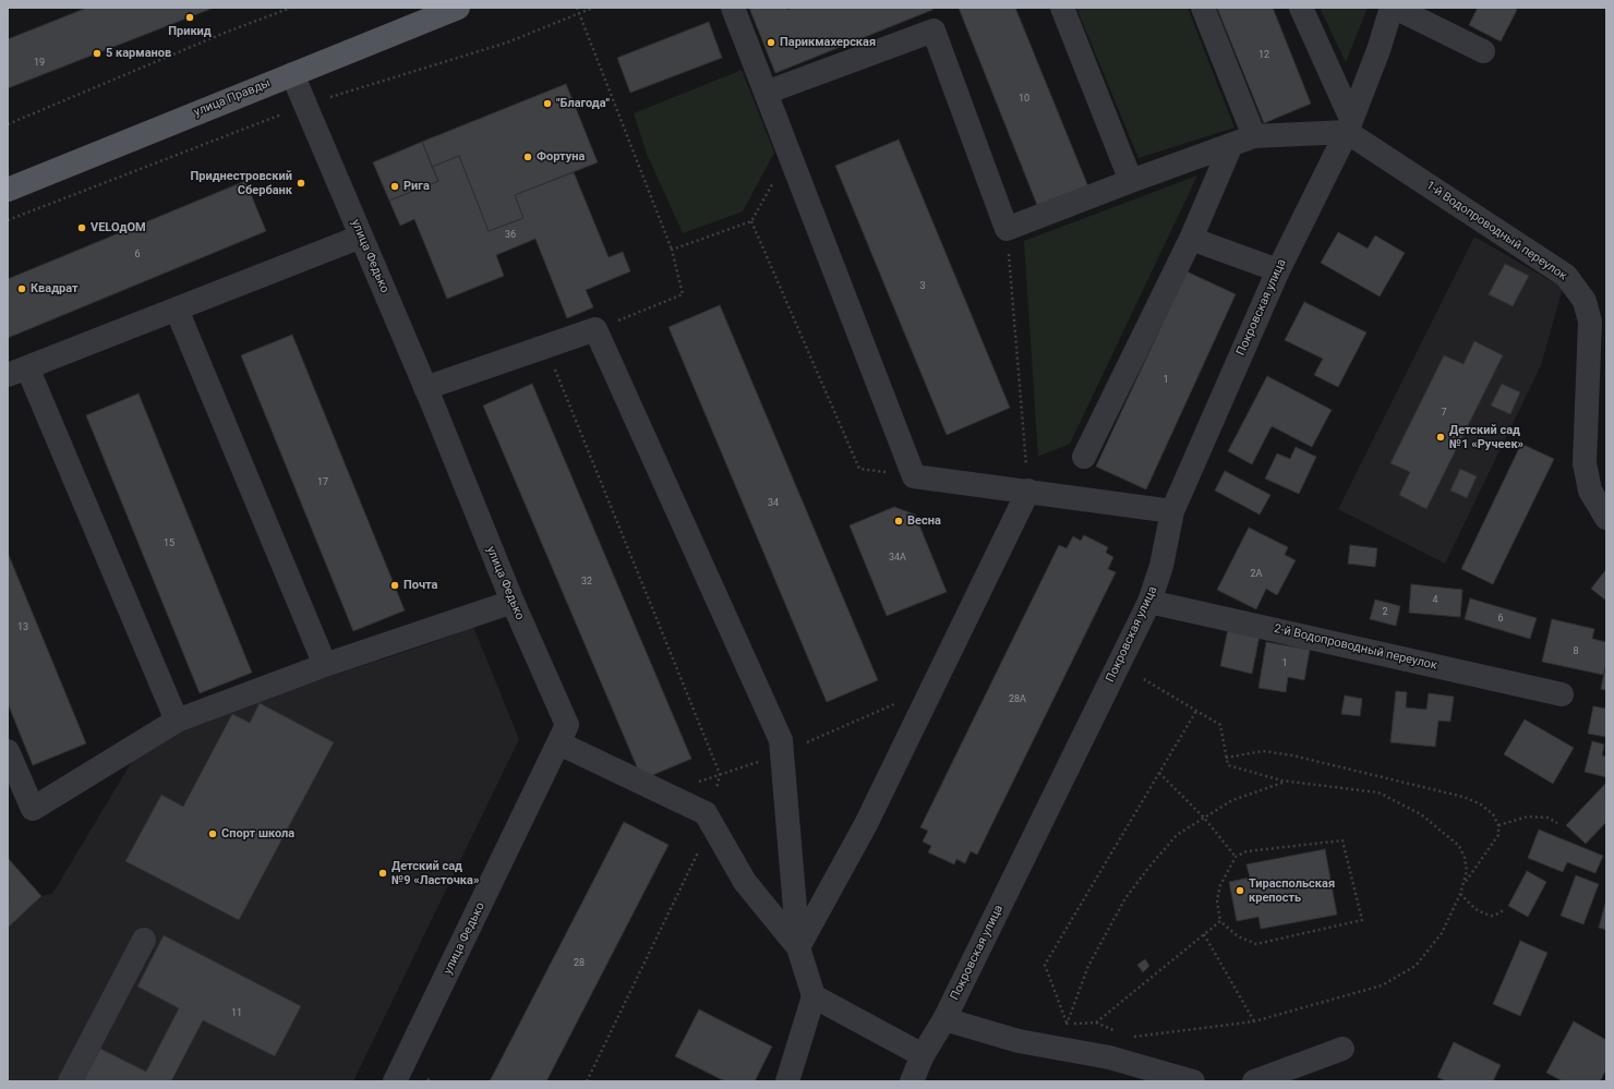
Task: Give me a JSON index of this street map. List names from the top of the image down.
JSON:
{
  "streets": {
    "main road": ["улица Правды"],
    "street": [
      "1-й Водопроводный переулок",
      "улица Федько",
      "Покровская улица",
      "2-й Водопроводный переулок"
    ]
  },
  "crossings": [
    ["улица Правды", "улица Федько"],
    ["1-й Водопроводный переулок", "Покровская улица"],
    ["Покровская улица", "2-й Водопроводный переулок"]
  ],
  "places": [
    "Прикид",
    "Парикмахерская",
    "5 карманов",
    "\"Благода\"",
    "Фортуна",
    "Приднестровский Сбербанк",
    "Рига",
    "VELOдOM",
    "Квадрат",
    "Детский сад №1 «Ручеек»",
    "Весна",
    "Почта",
    "Спорт школа",
    "Детский сад №9 «Ласточка»",
    "Тираспольская крепость"
  ],
  "house_numbers": [
    "12",
    "19",
    "10",
    "36",
    "6",
    "3",
    "1",
    "7",
    "17",
    "34",
    "15",
    "34А",
    "2А",
    "32",
    "4",
    "2",
    "6",
    "13",
    "8",
    "1",
    "28А",
    "28",
    "11"
  ]
}
